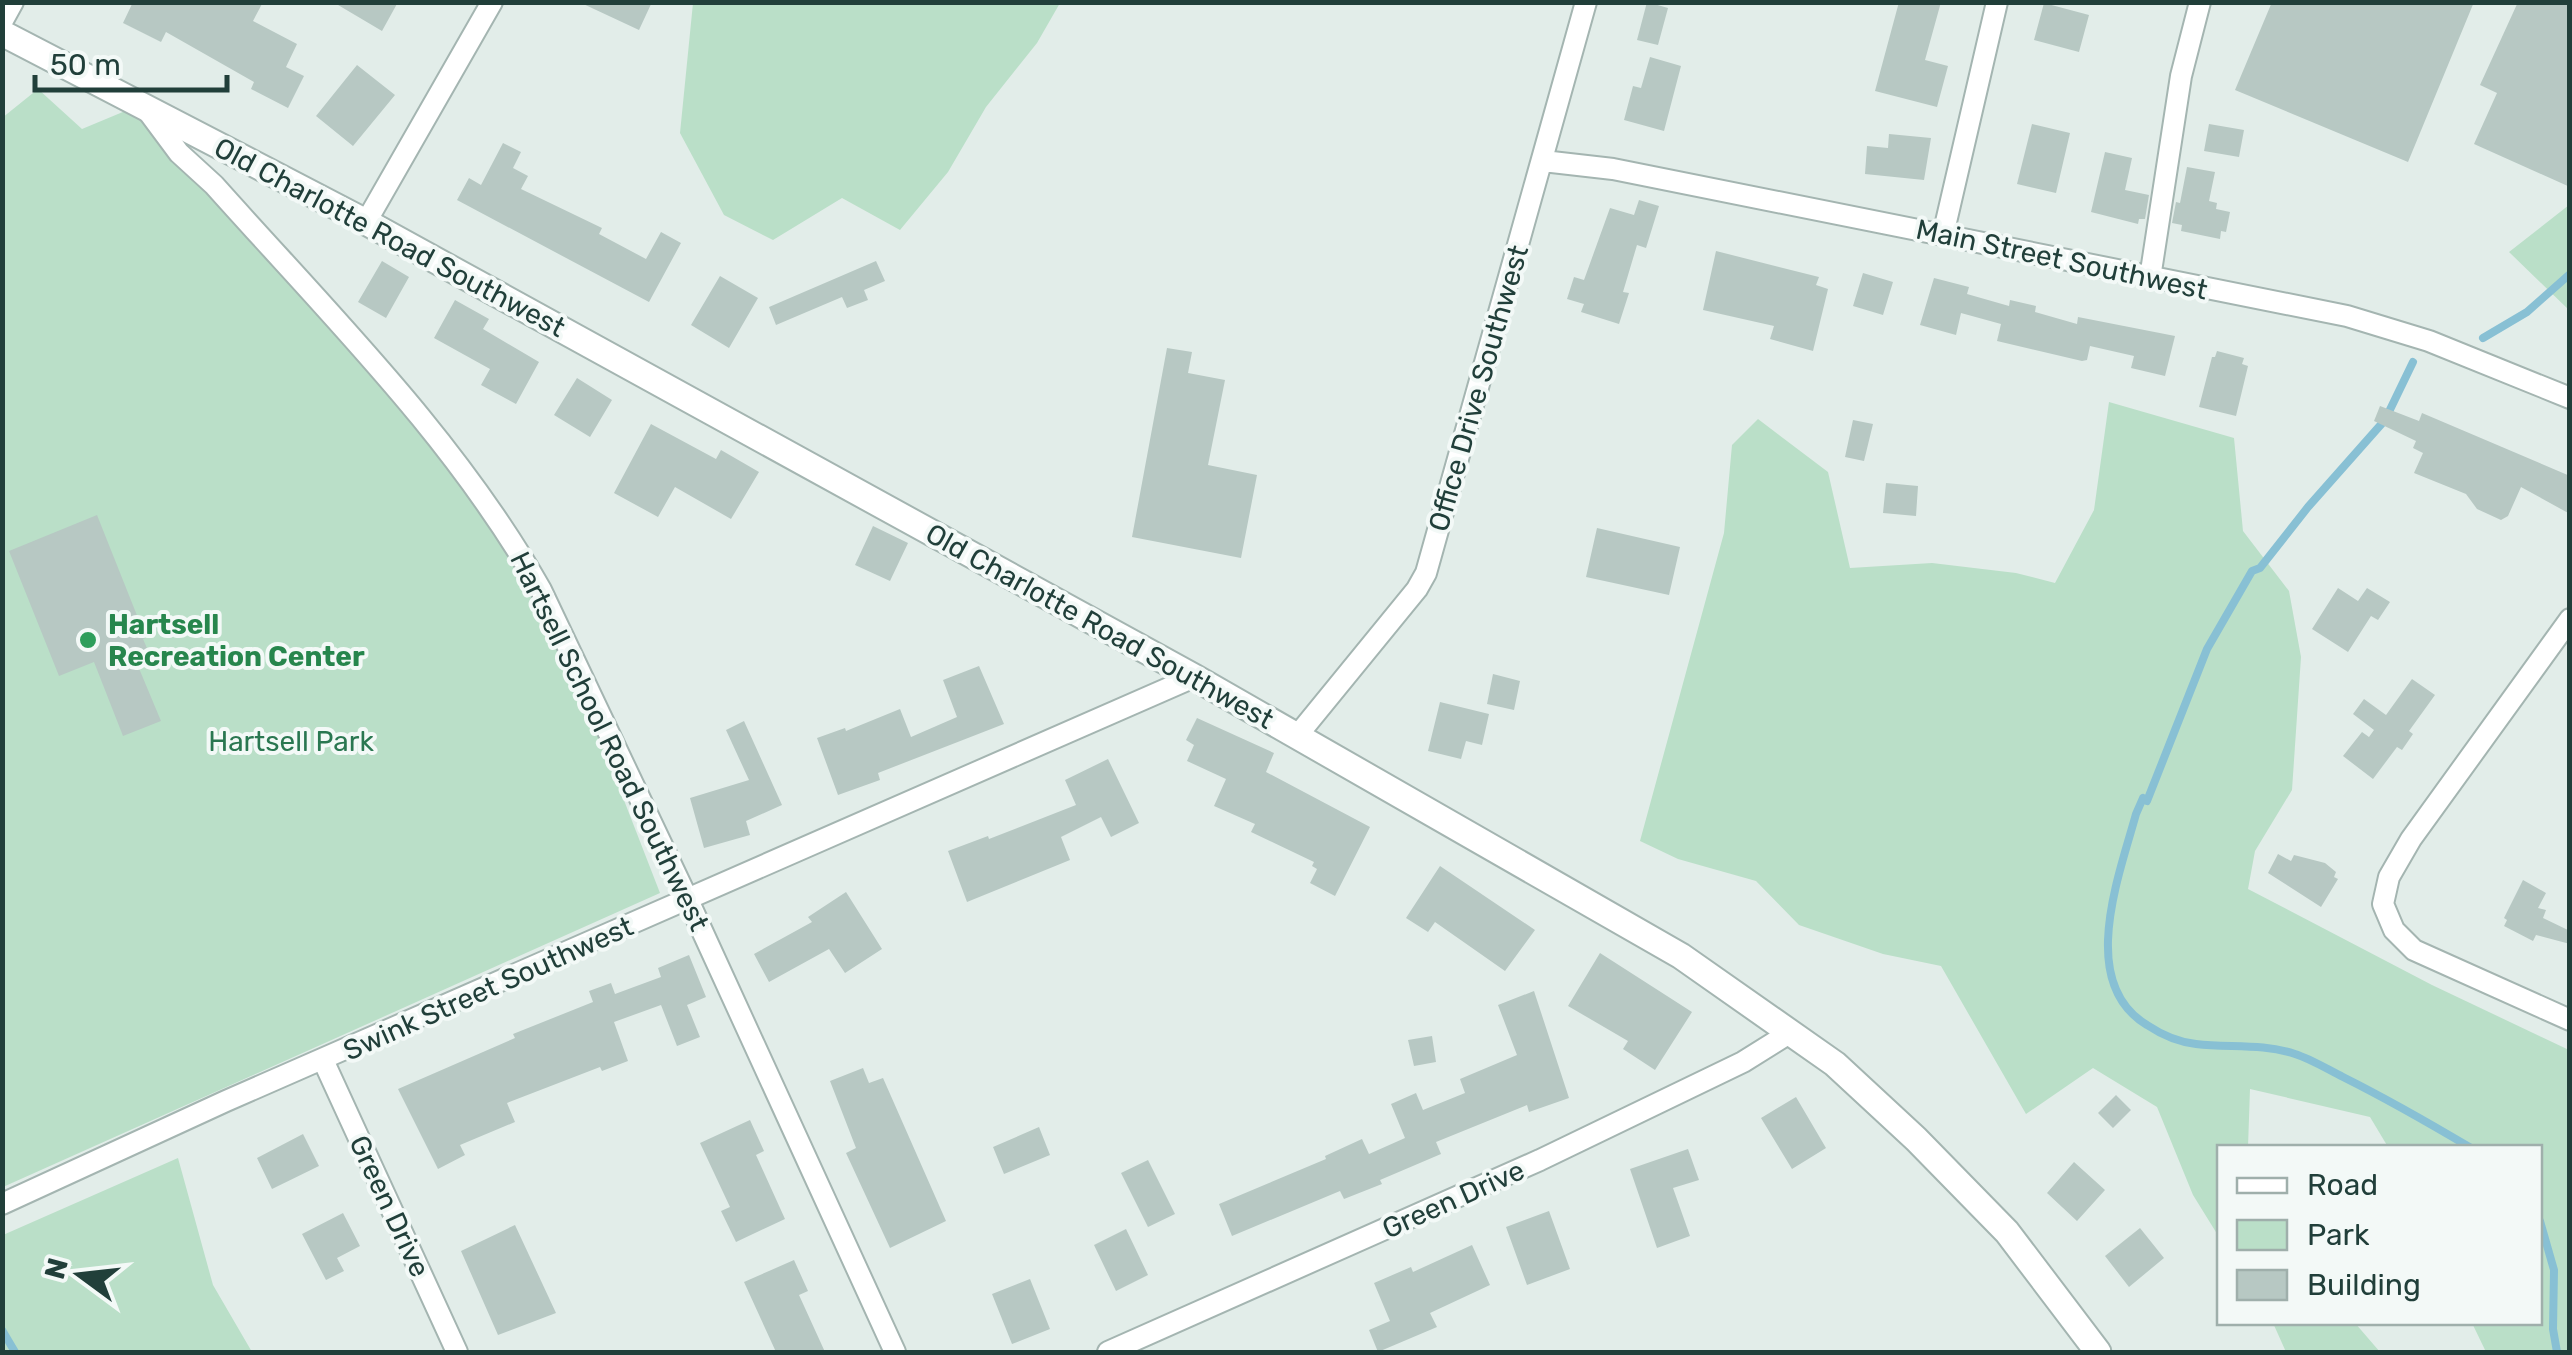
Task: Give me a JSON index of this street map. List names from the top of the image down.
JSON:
{
  "streets": {
    "street": [
      "Old Charlotte Road Southwest",
      "Main Street Southwest",
      "Office Drive Southwest",
      "Hartsell School Road Southwest",
      "Swink Street Southwest",
      "Green Drive"
    ]
  },
  "crossings": [
    ["Old Charlotte Road Southwest", "Office Drive Southwest"],
    ["Old Charlotte Road Southwest", "Hartsell School Road Southwest"],
    ["Old Charlotte Road Southwest", "Swink Street Southwest"],
    ["Old Charlotte Road Southwest", "Green Drive"],
    ["Main Street Southwest", "Office Drive Southwest"],
    ["Hartsell School Road Southwest", "Swink Street Southwest"],
    ["Swink Street Southwest", "Green Drive"]
  ],
  "parks": ["Hartsell Park"],
  "places": ["Hartsell Recreation Center"],
  "legend": ["Road", "Park", "Building"],
  "scale_bar": "50 m",
  "north": "left"
}
